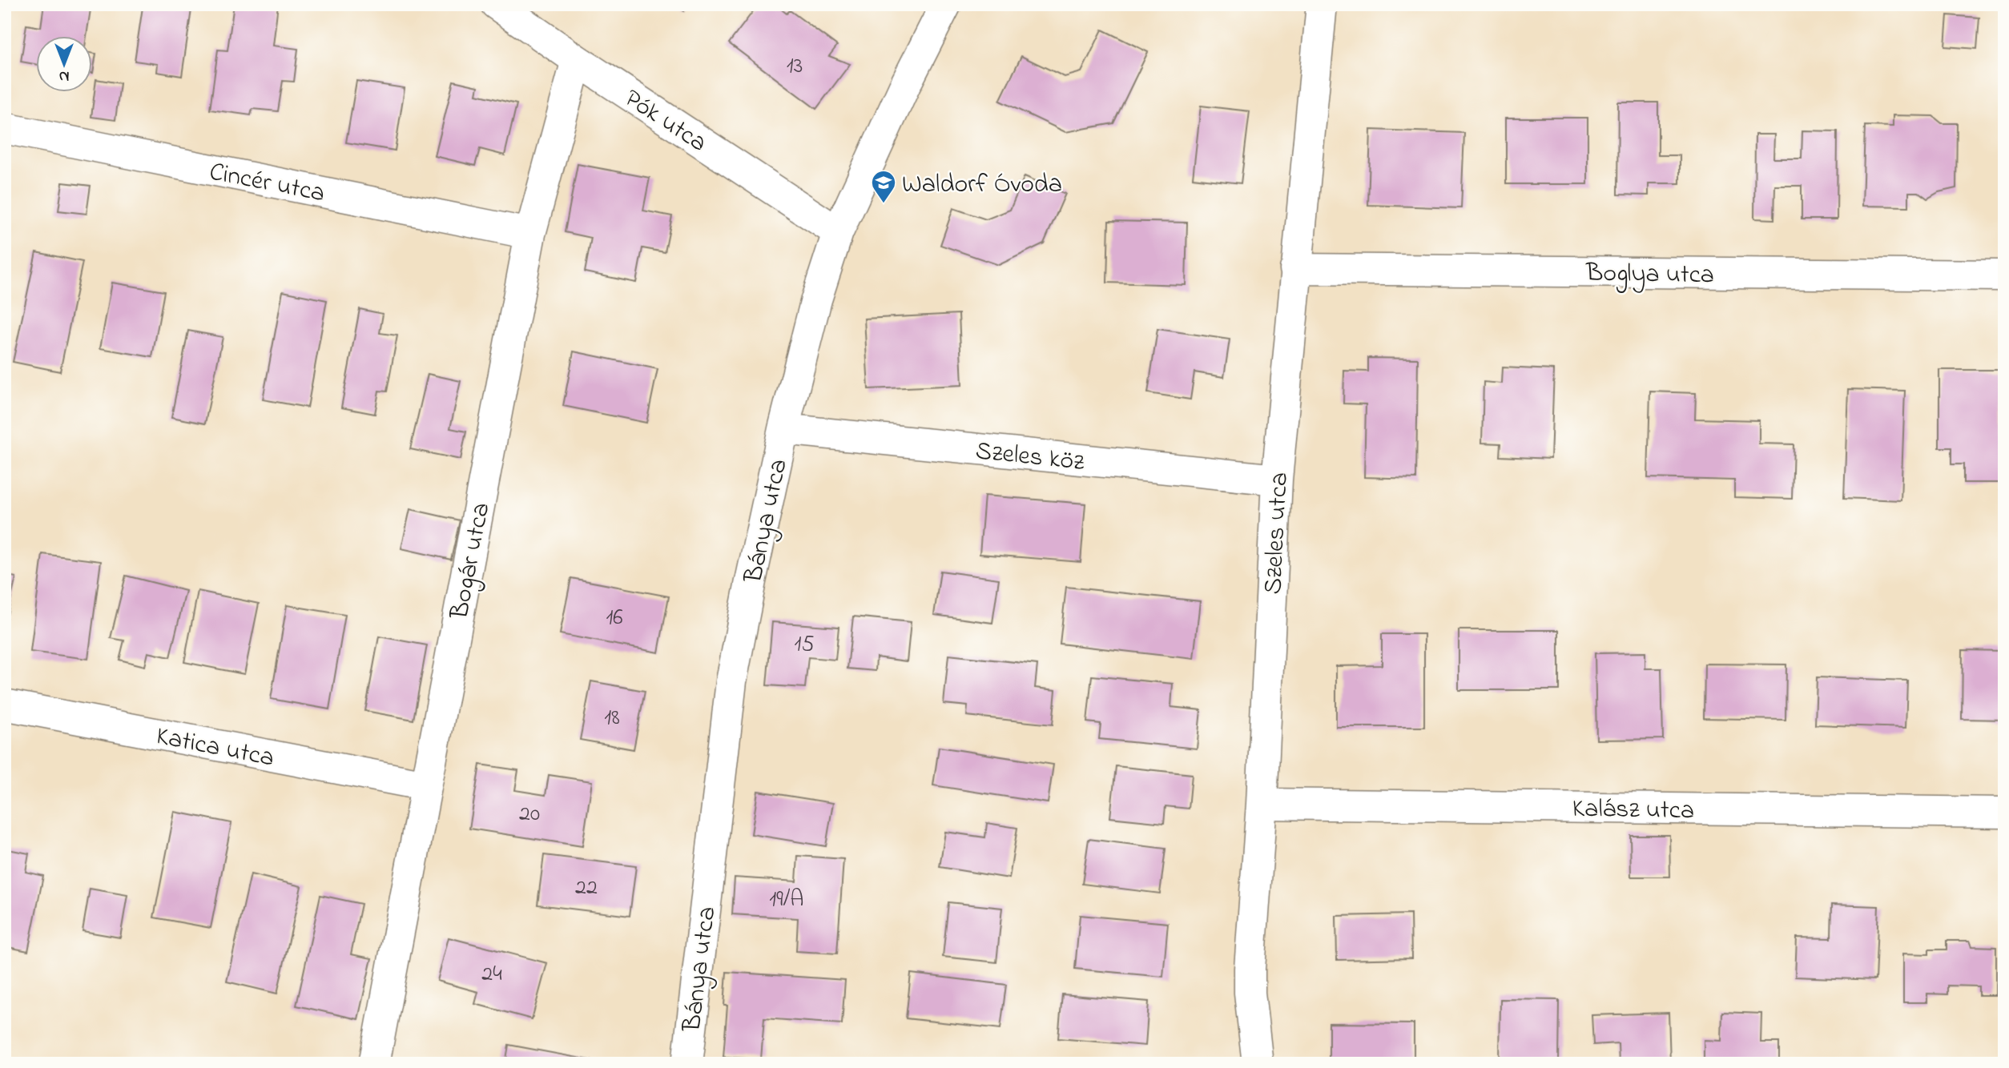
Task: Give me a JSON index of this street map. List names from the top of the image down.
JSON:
{
  "streets": {
    "street": [
      "Pók utca",
      "Cincér utca",
      "Boglya utca",
      "Szeles köz",
      "Bánya utca",
      "Szeles utca",
      "Bogár utca",
      "Katica utca",
      "Kalász utca"
    ]
  },
  "crossings": [
    ["Pók utca", "Bánya utca"],
    ["Pók utca", "Bogár utca"],
    ["Cincér utca", "Bogár utca"],
    ["Boglya utca", "Szeles utca"],
    ["Szeles köz", "Bánya utca"],
    ["Szeles köz", "Szeles utca"],
    ["Szeles utca", "Kalász utca"],
    ["Bogár utca", "Katica utca"]
  ],
  "places": {
    "school or university": ["Waldorf Óvoda"]
  },
  "house_numbers": [
    "13",
    "16",
    "15",
    "18",
    "20",
    "22",
    "19/A",
    "24"
  ],
  "north": "bottom"
}
